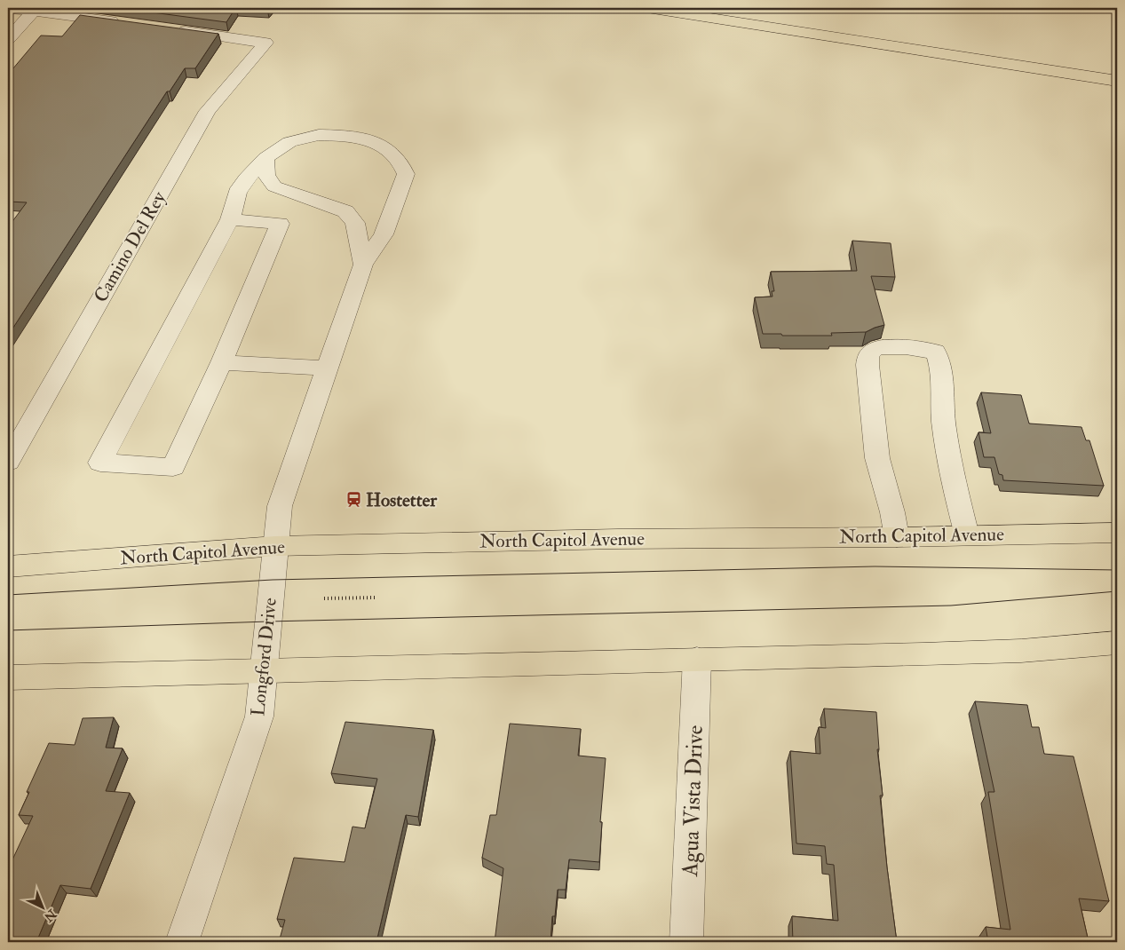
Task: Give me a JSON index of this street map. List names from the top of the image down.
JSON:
{
  "streets": {
    "main road": ["North Capitol Avenue"],
    "street": ["Camino Del Rey", "Longford Drive", "Agua Vista Drive"]
  },
  "crossings": [
    ["North Capitol Avenue", "Longford Drive"]
  ],
  "places": {
    "station": ["Hostetter"]
  },
  "north": "bottom right"
}
